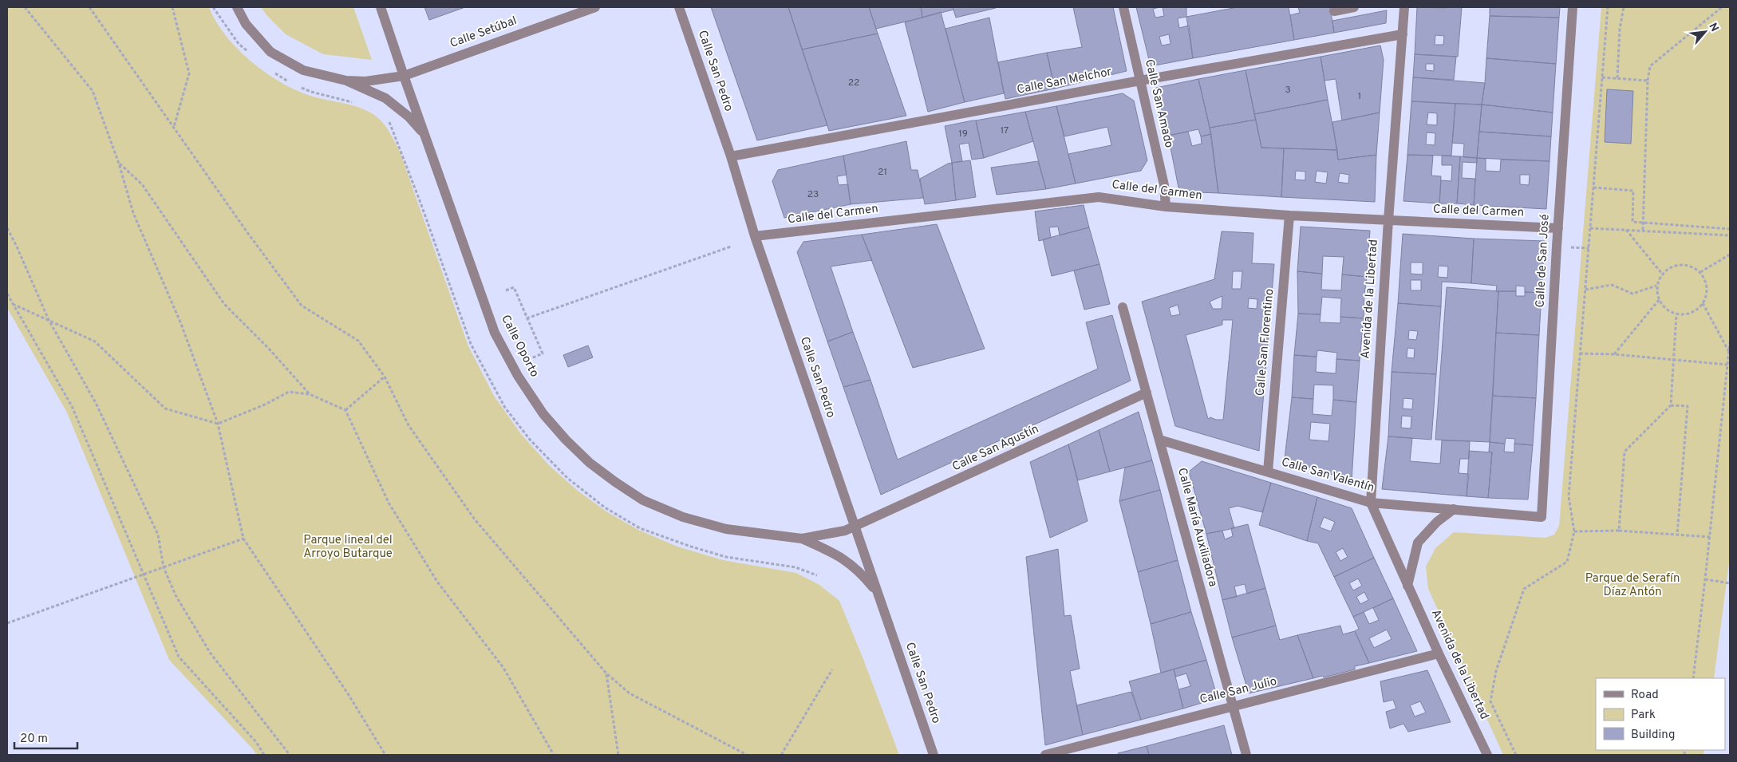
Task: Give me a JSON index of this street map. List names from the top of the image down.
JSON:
{
  "streets": {
    "street": [
      "Calle Setúbal",
      "Calle San Pedro",
      "Calle San Melchor",
      "Calle San Amado",
      "Calle del Carmen",
      "Calle de San José",
      "Avenida de la Libertad",
      "Calle San Florentino",
      "Calle Oporto",
      "Calle San Agustín",
      "Calle San Valentín",
      "Calle María Auxiliadora",
      "Calle San Julio"
    ]
  },
  "crossings": [
    ["Calle Setúbal", "Calle Oporto"],
    ["Calle San Pedro", "Calle San Melchor"],
    ["Calle San Pedro", "Calle del Carmen"],
    ["Calle San Pedro", "Calle Oporto"],
    ["Calle San Pedro", "Calle San Agustín"],
    ["Calle San Melchor", "Calle San Amado"],
    ["Calle San Melchor", "Avenida de la Libertad"],
    ["Calle San Amado", "Calle del Carmen"],
    ["Calle del Carmen", "Calle de San José"],
    ["Calle del Carmen", "Avenida de la Libertad"],
    ["Calle del Carmen", "Calle San Florentino"],
    ["Calle de San José", "Calle San Valentín"],
    ["Avenida de la Libertad", "Calle San Valentín"],
    ["Avenida de la Libertad", "Calle San Julio"],
    ["Calle San Florentino", "Calle San Valentín"],
    ["Calle Oporto", "Calle San Agustín"],
    ["Calle San Agustín", "Calle María Auxiliadora"],
    ["Calle San Valentín", "Calle María Auxiliadora"],
    ["Calle María Auxiliadora", "Calle San Julio"]
  ],
  "parks": ["Parque lineal del Arroyo Butarque", "Parque de Serafín Díaz Antón"],
  "house_numbers": [
    "22",
    "3",
    "1",
    "17",
    "19",
    "21",
    "23"
  ],
  "legend": ["Road", "Park", "Building"],
  "scale_bar": "20 m",
  "north": "top right"
}
